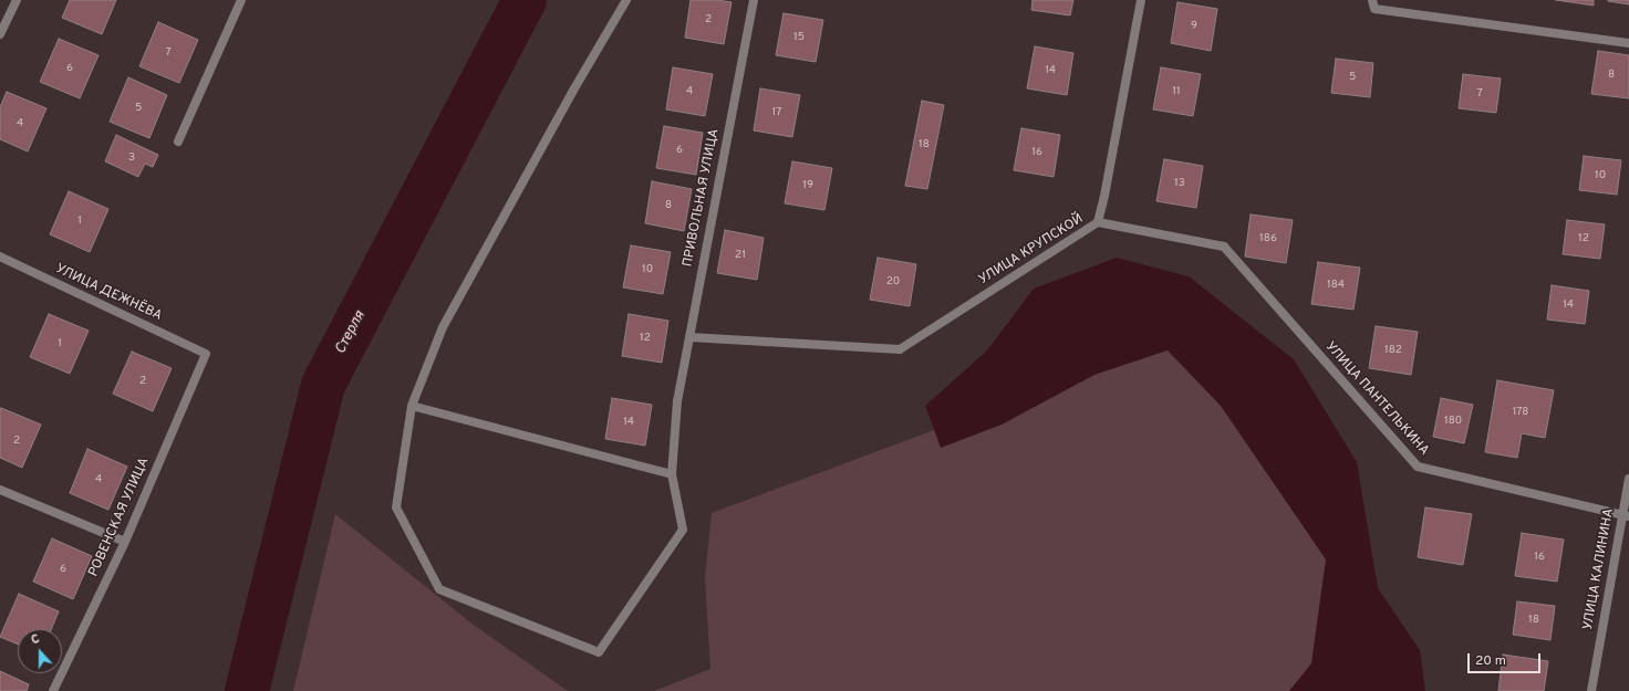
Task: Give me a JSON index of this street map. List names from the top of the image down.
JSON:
{
  "streets": {
    "street": [
      "ПРИВОЛЬНАЯ УЛИЦА",
      "УЛИЦА КРУПСКОЙ",
      "УЛИЦА ДЕЖНЁВА",
      "УЛИЦА ПАНТЕЛЬКИНА",
      "РОВЕНСКАЯ УЛИЦА",
      "УЛИЦА КАЛИНИНА"
    ]
  },
  "crossings": [
    ["ПРИВОЛЬНАЯ УЛИЦА", "УЛИЦА КРУПСКОЙ"],
    ["УЛИЦА КРУПСКОЙ", "УЛИЦА ПАНТЕЛЬКИНА"],
    ["УЛИЦА ДЕЖНЁВА", "РОВЕНСКАЯ УЛИЦА"],
    ["УЛИЦА ПАНТЕЛЬКИНА", "УЛИЦА КАЛИНИНА"]
  ],
  "water": ["Стерля"],
  "house_numbers": [
    "2",
    "9",
    "15",
    "7",
    "6",
    "14",
    "8",
    "5",
    "4",
    "11",
    "7",
    "5",
    "17",
    "4",
    "18",
    "6",
    "16",
    "3",
    "10",
    "13",
    "19",
    "8",
    "1",
    "186",
    "12",
    "21",
    "10",
    "20",
    "184",
    "14",
    "12",
    "1",
    "182",
    "2",
    "178",
    "180",
    "14",
    "2",
    "4",
    "16",
    "6",
    "18"
  ],
  "scale_bar": "20 m",
  "north": "top"
}
